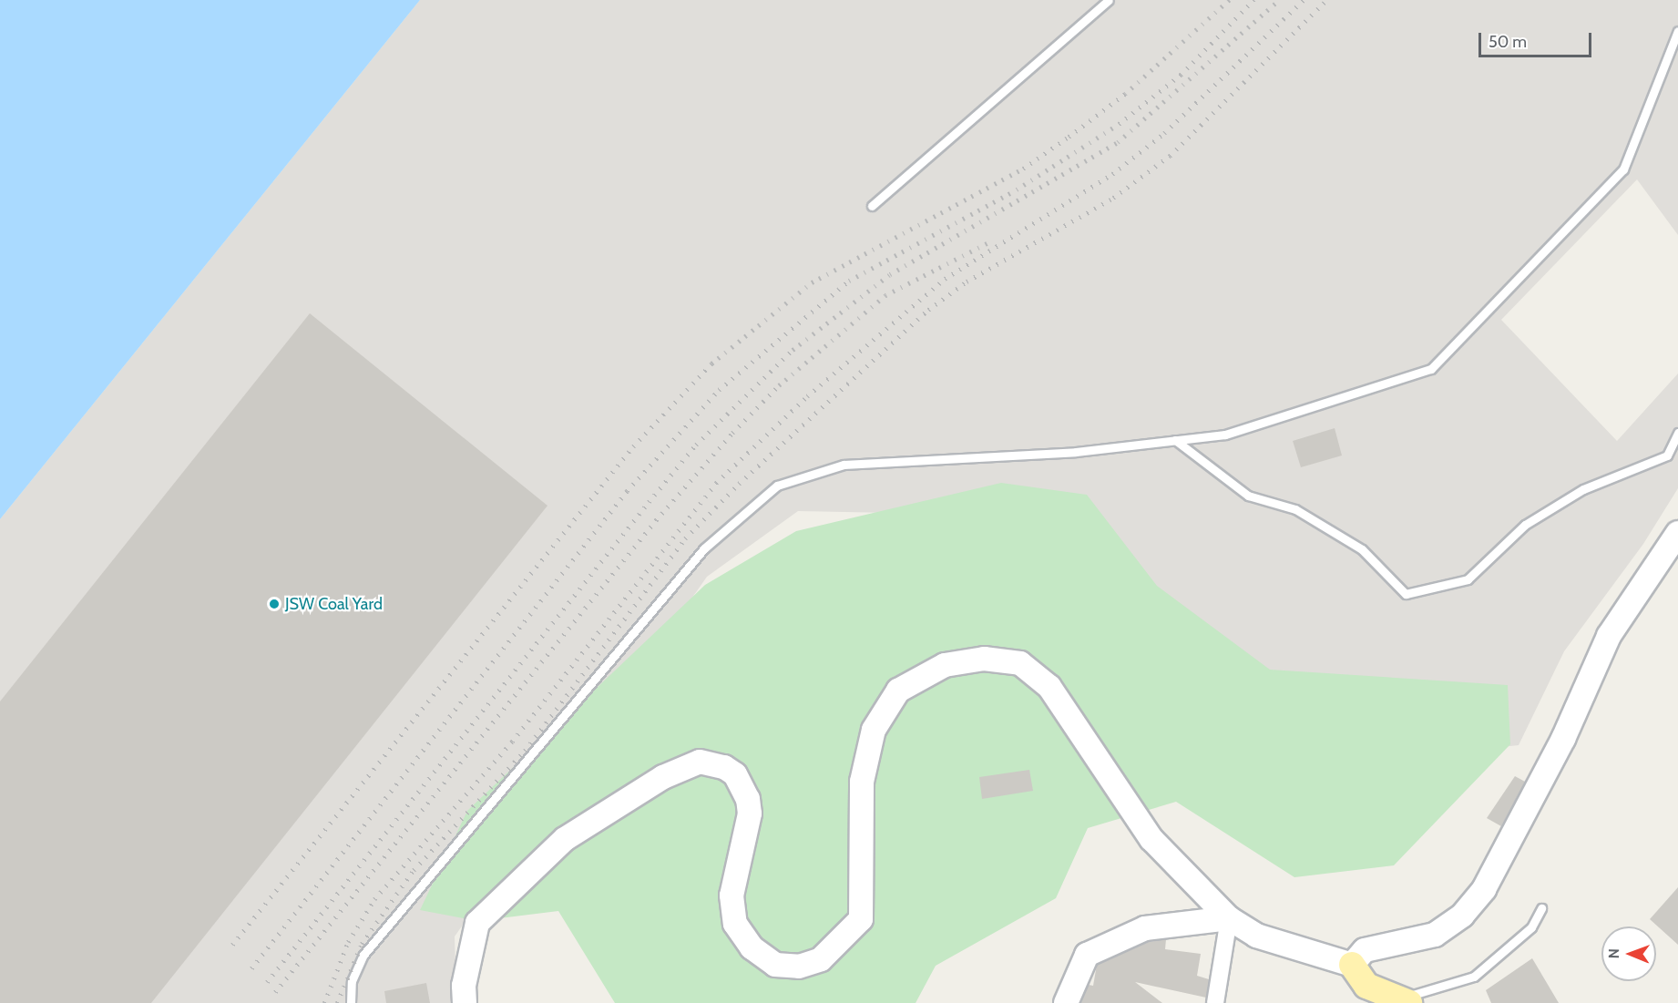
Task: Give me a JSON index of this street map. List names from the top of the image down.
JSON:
{
  "places": ["JSW Coal Yard"],
  "scale_bar": "50 m",
  "north": "left"
}
